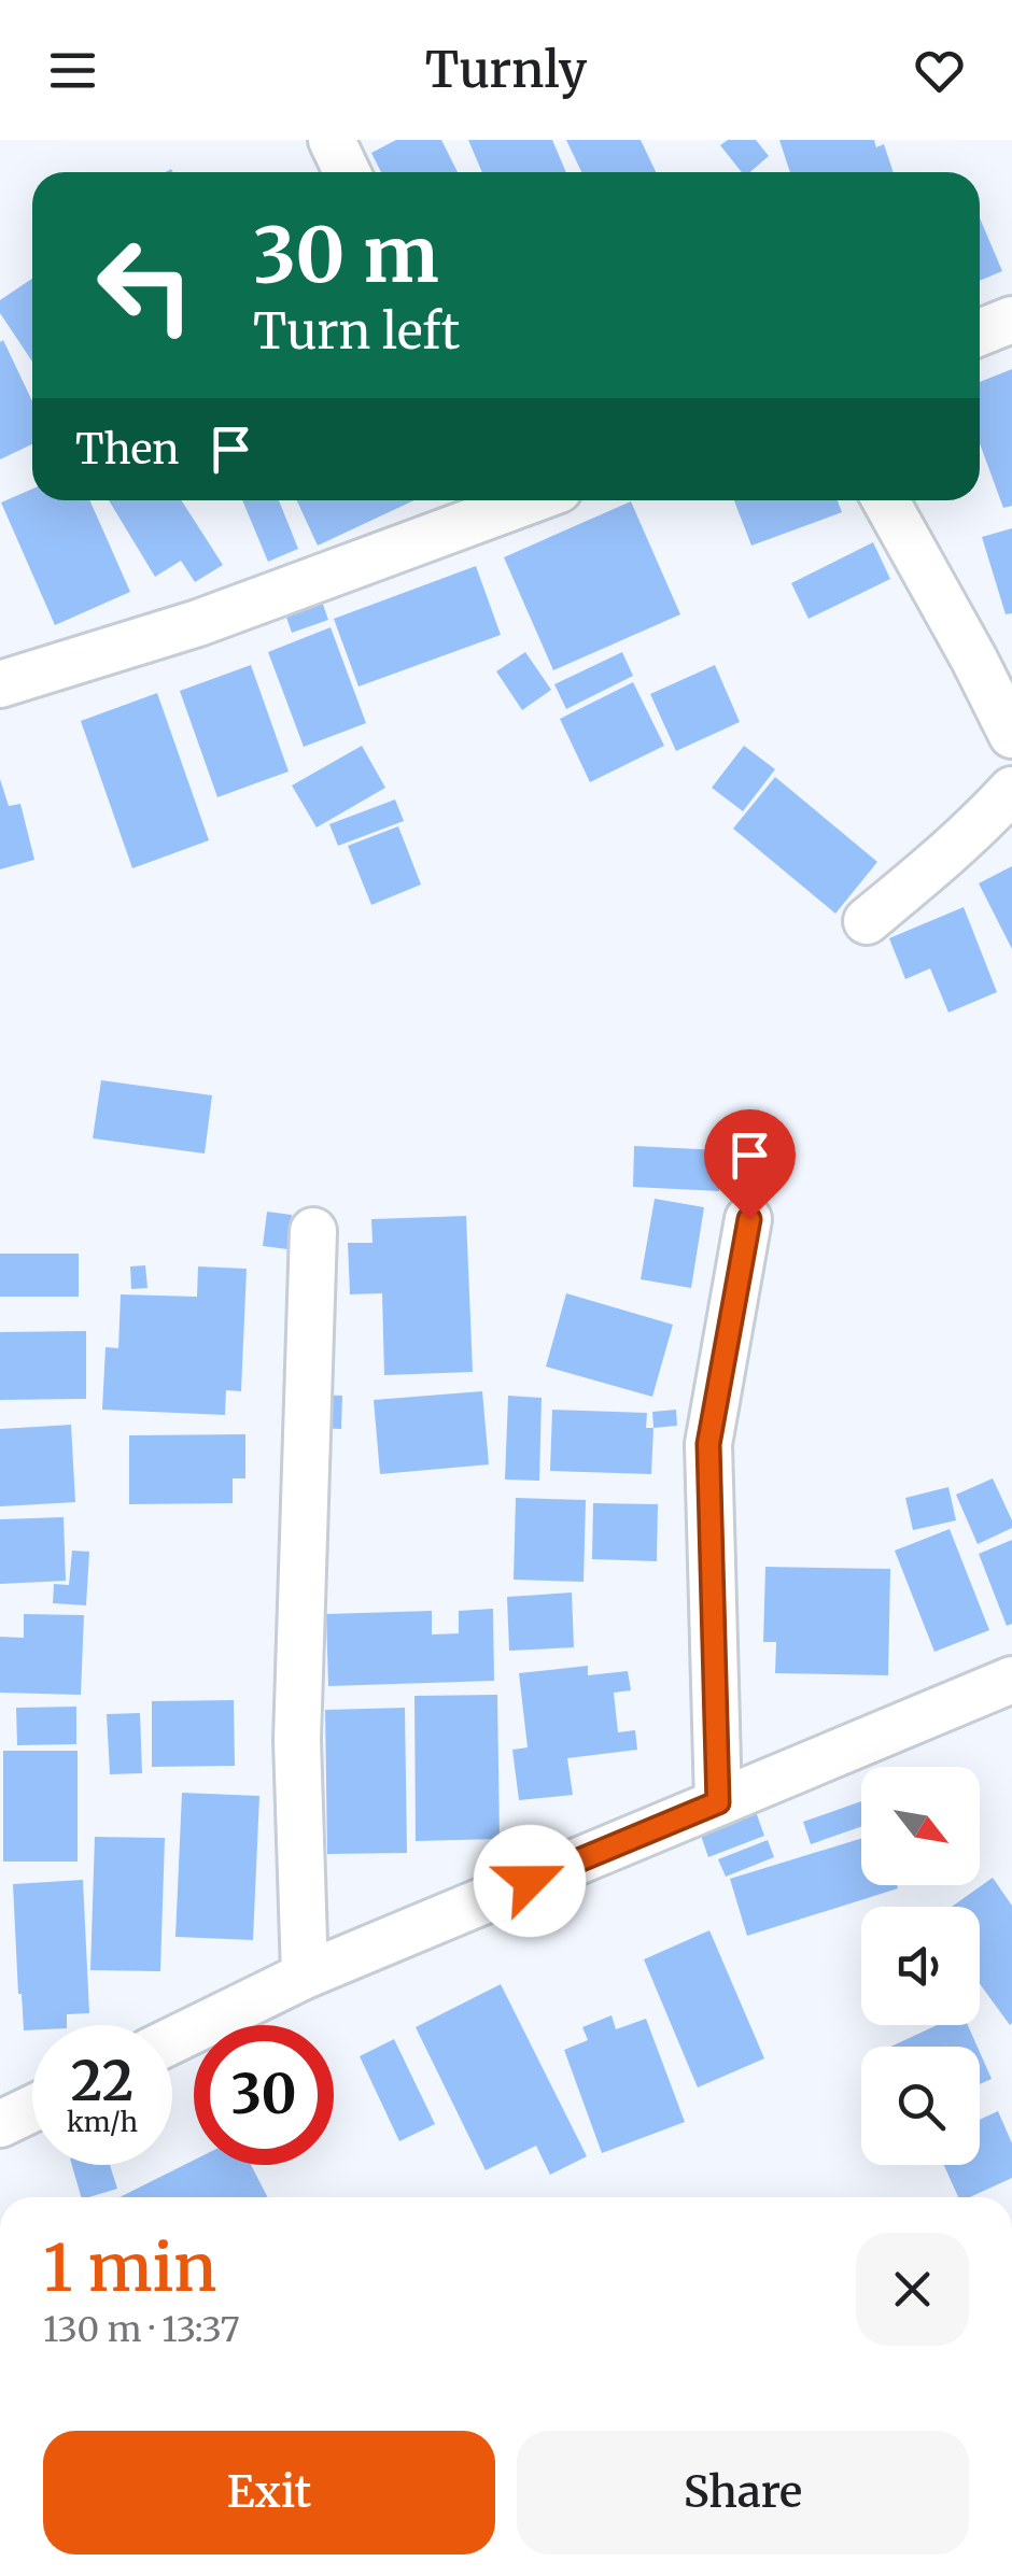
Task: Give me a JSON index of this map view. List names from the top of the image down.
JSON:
{
  "north": "bottom right",
  "page": {
    "header": "Turnly",
    "turn": ["30 m", "Turn left"],
    "then": "Then",
    "speed": "22 km/h",
    "limit": "30",
    "heading": ["1 min", "130 m · 13:37"],
    "buttons": ["Exit", "Share"]
  }
}
